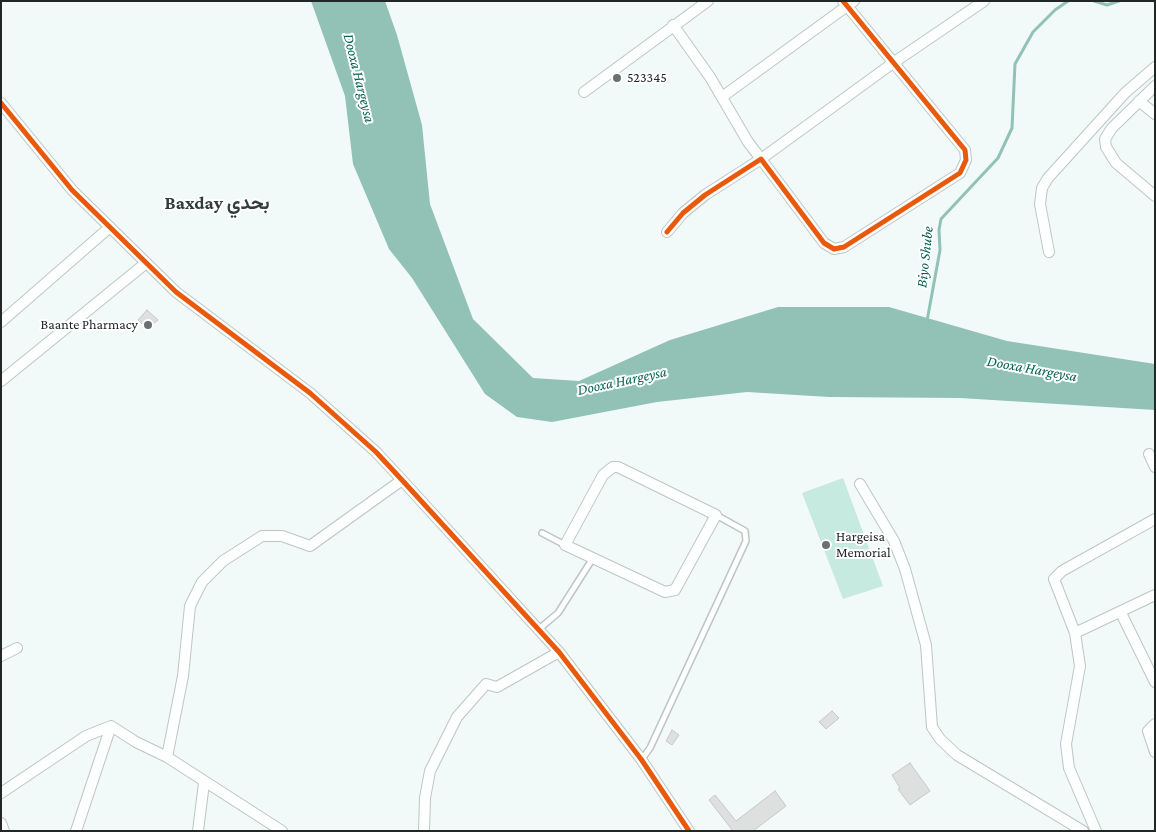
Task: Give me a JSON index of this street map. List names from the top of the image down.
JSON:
{
  "districts": ["Baxday بحدي"],
  "water": ["Dooxa Hargeysa", "Biyo Shube"],
  "places": ["523345", "Baante Pharmacy", "Hargeisa Memorial"]
}
